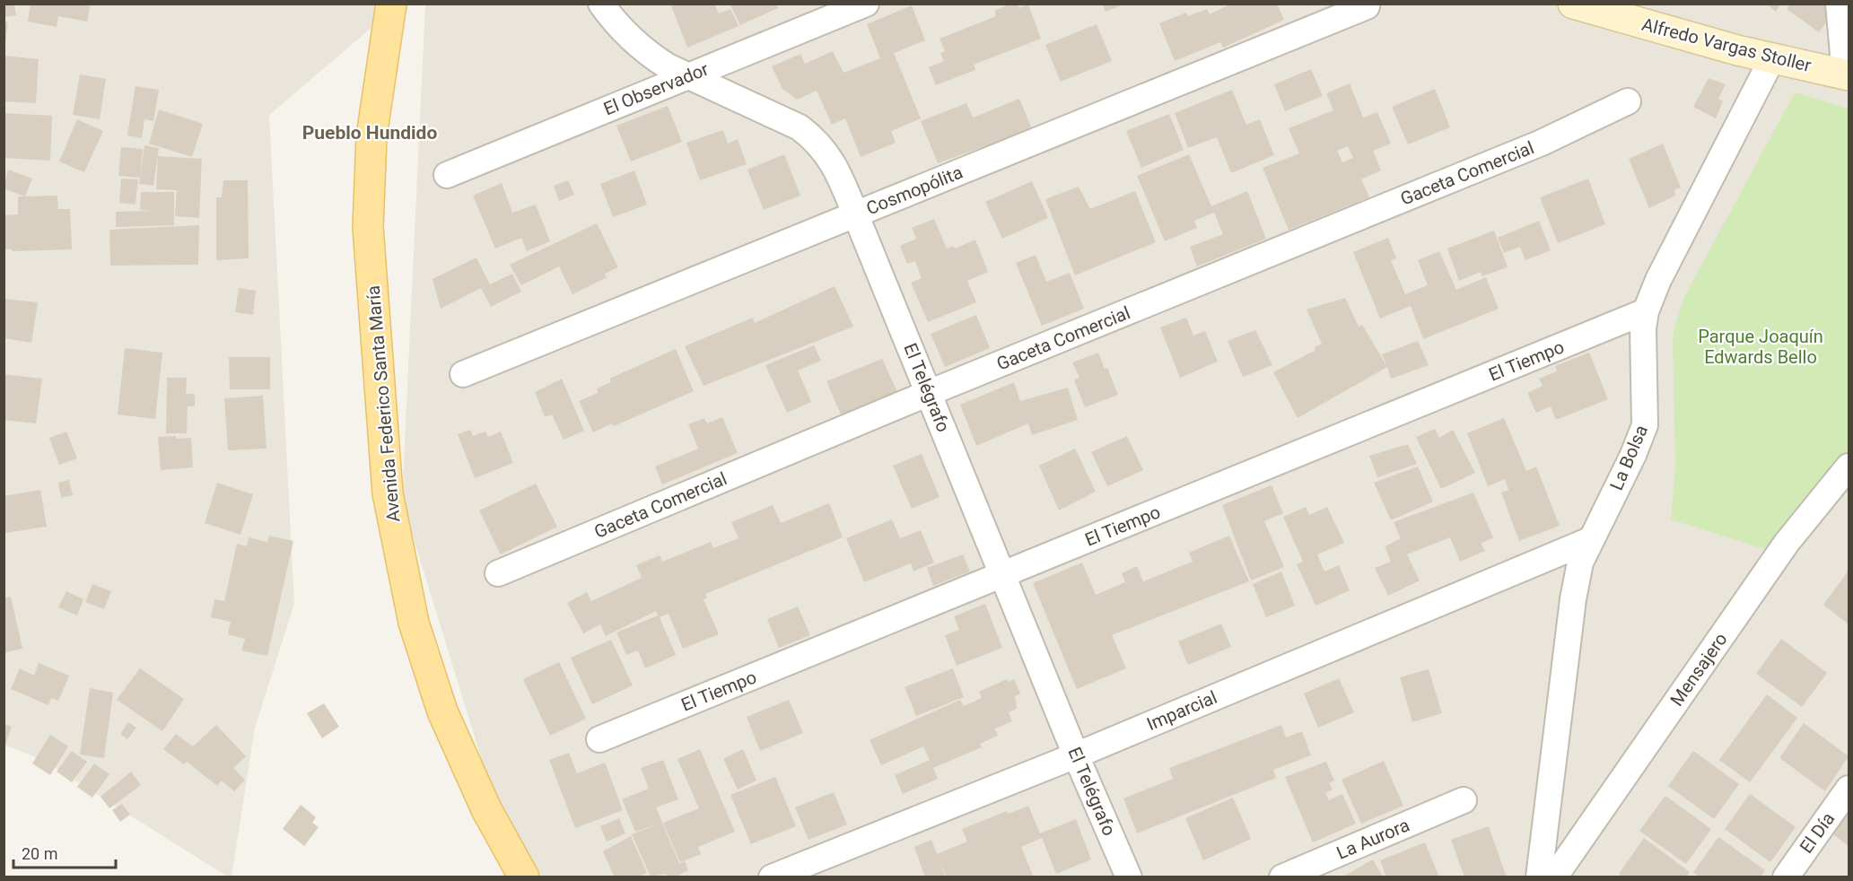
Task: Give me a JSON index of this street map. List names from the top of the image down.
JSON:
{
  "streets": {
    "main road": ["Alfredo Vargas Stoller", "Avenida Federico Santa María"],
    "street": [
      "El Observador",
      "Gaceta Comercial",
      "Cosmopólita",
      "El Tiempo",
      "El Telégrafo",
      "La Bolsa",
      "Mensajero",
      "Imparcial",
      "El Día",
      "La Aurora"
    ]
  },
  "crossings": [
    ["Alfredo Vargas Stoller", "La Bolsa"],
    ["El Observador", "El Telégrafo"],
    ["Gaceta Comercial", "El Telégrafo"],
    ["Cosmopólita", "El Telégrafo"],
    ["El Tiempo", "El Telégrafo"],
    ["El Tiempo", "La Bolsa"],
    ["El Telégrafo", "Imparcial"],
    ["La Bolsa", "Imparcial"]
  ],
  "districts": ["Pueblo Hundido"],
  "parks": ["Parque Joaquín Edwards Bello"],
  "scale_bar": "20 m"
}
